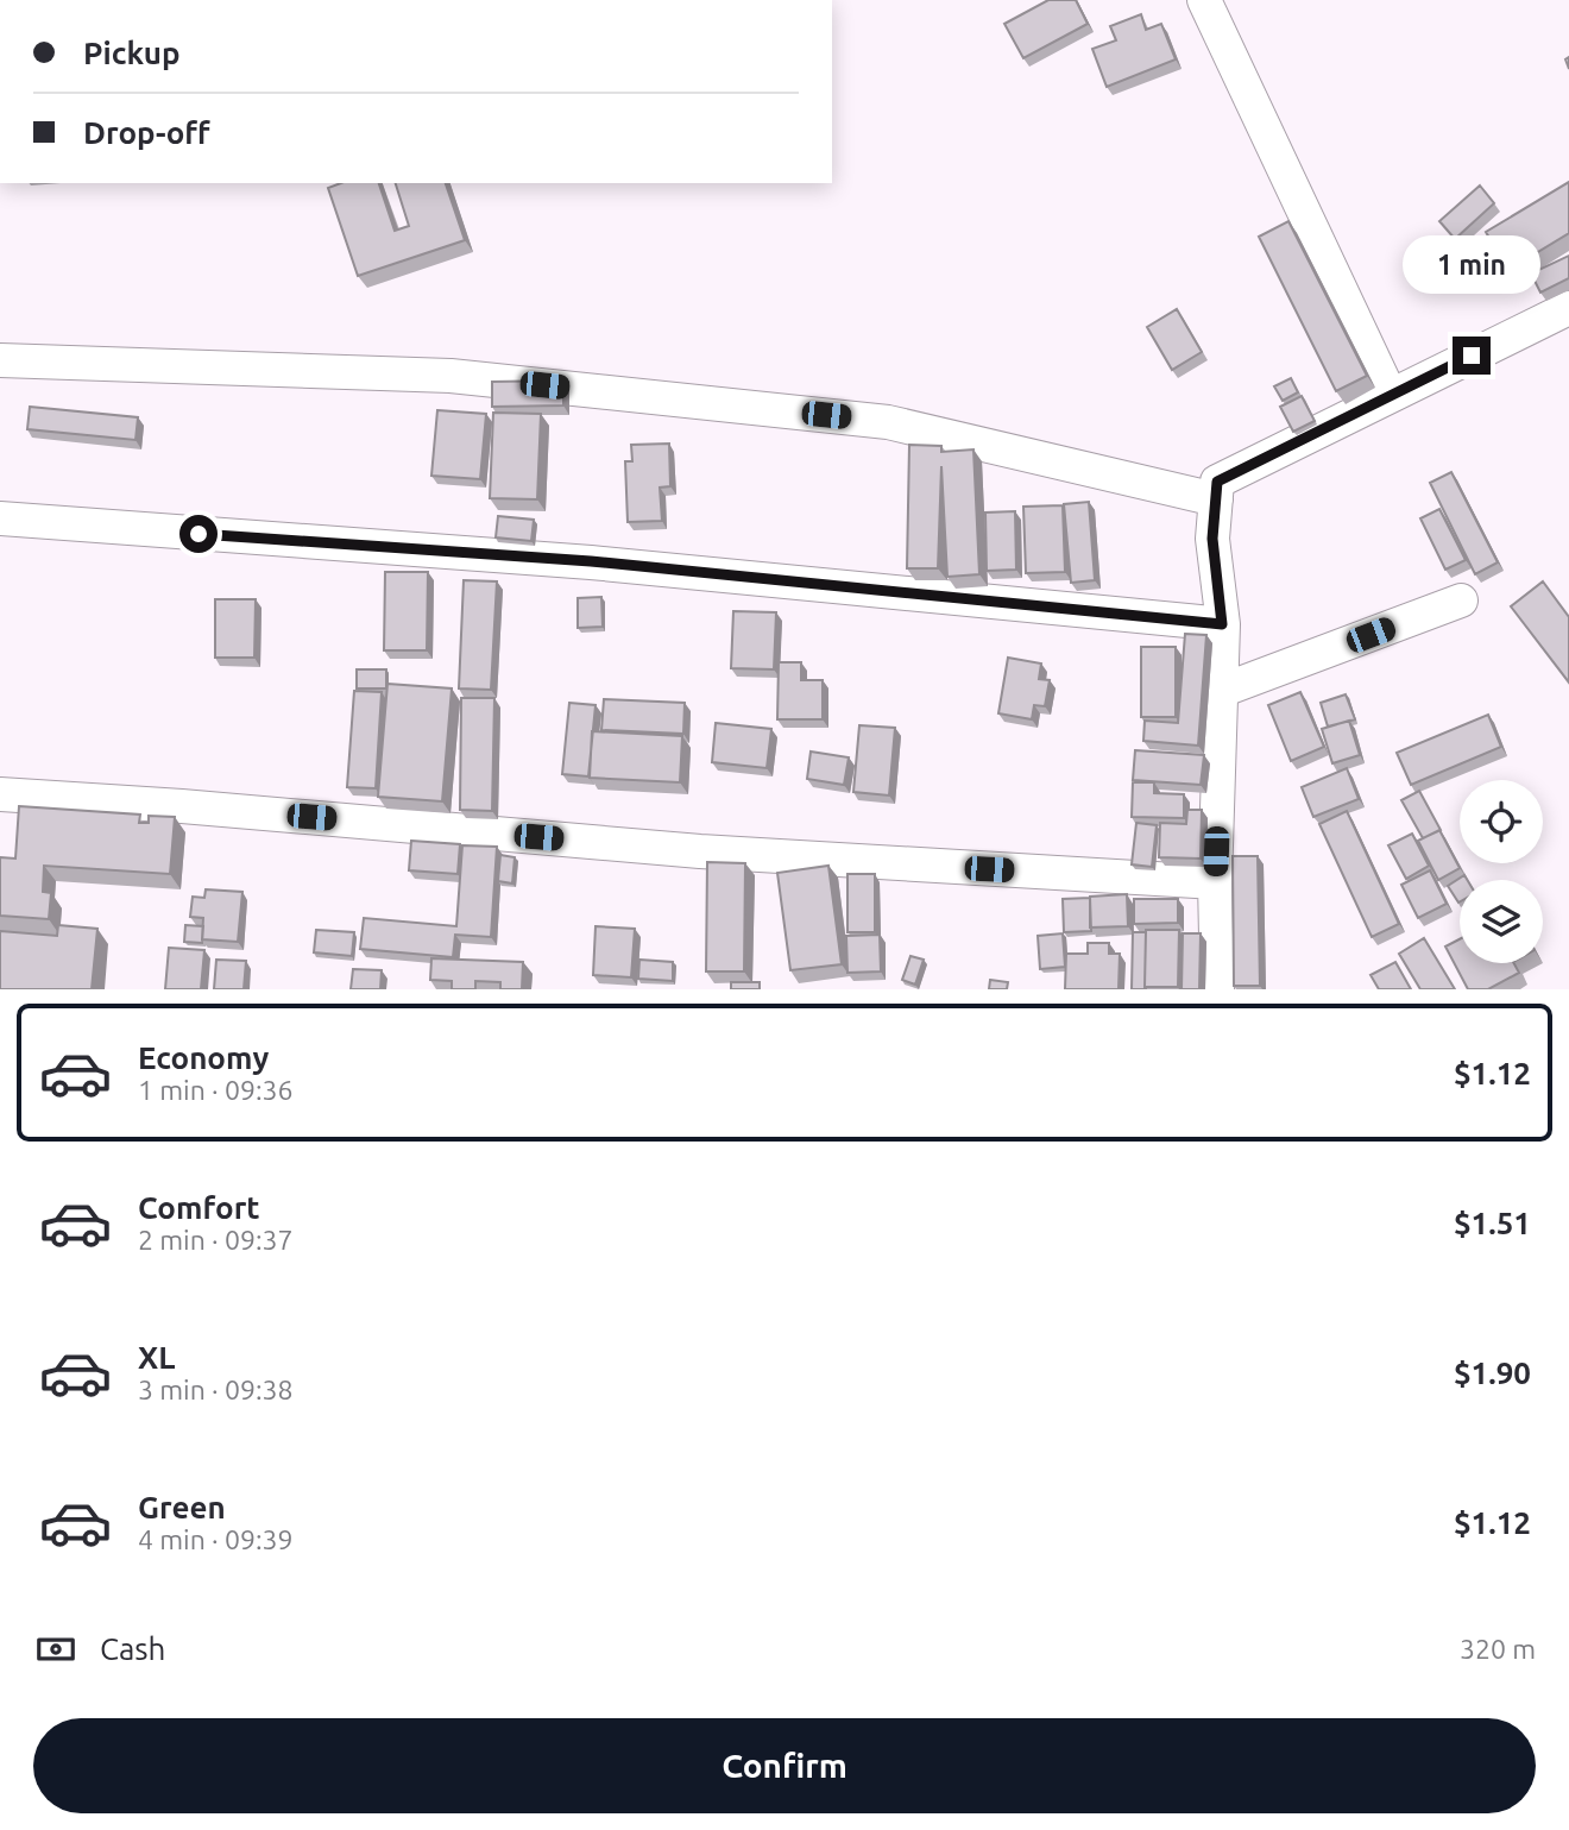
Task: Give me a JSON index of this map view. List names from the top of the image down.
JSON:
{
  "page": {
    "banner": ["Pickup", "Drop-off"],
    "bubble": "1 min",
    "list": [
      {
        "name": "Economy",
        "note": "1 min · 09:36",
        "value": "$1.12"
      },
      {
        "name": "Comfort",
        "note": "2 min · 09:37",
        "value": "$1.51"
      },
      {
        "name": "XL",
        "note": "3 min · 09:38",
        "value": "$1.90"
      },
      {
        "name": "Green",
        "note": "4 min · 09:39",
        "value": "$1.12"
      }
    ],
    "pay": ["Cash", "320 m"],
    "buttons": "Confirm"
  }
}
